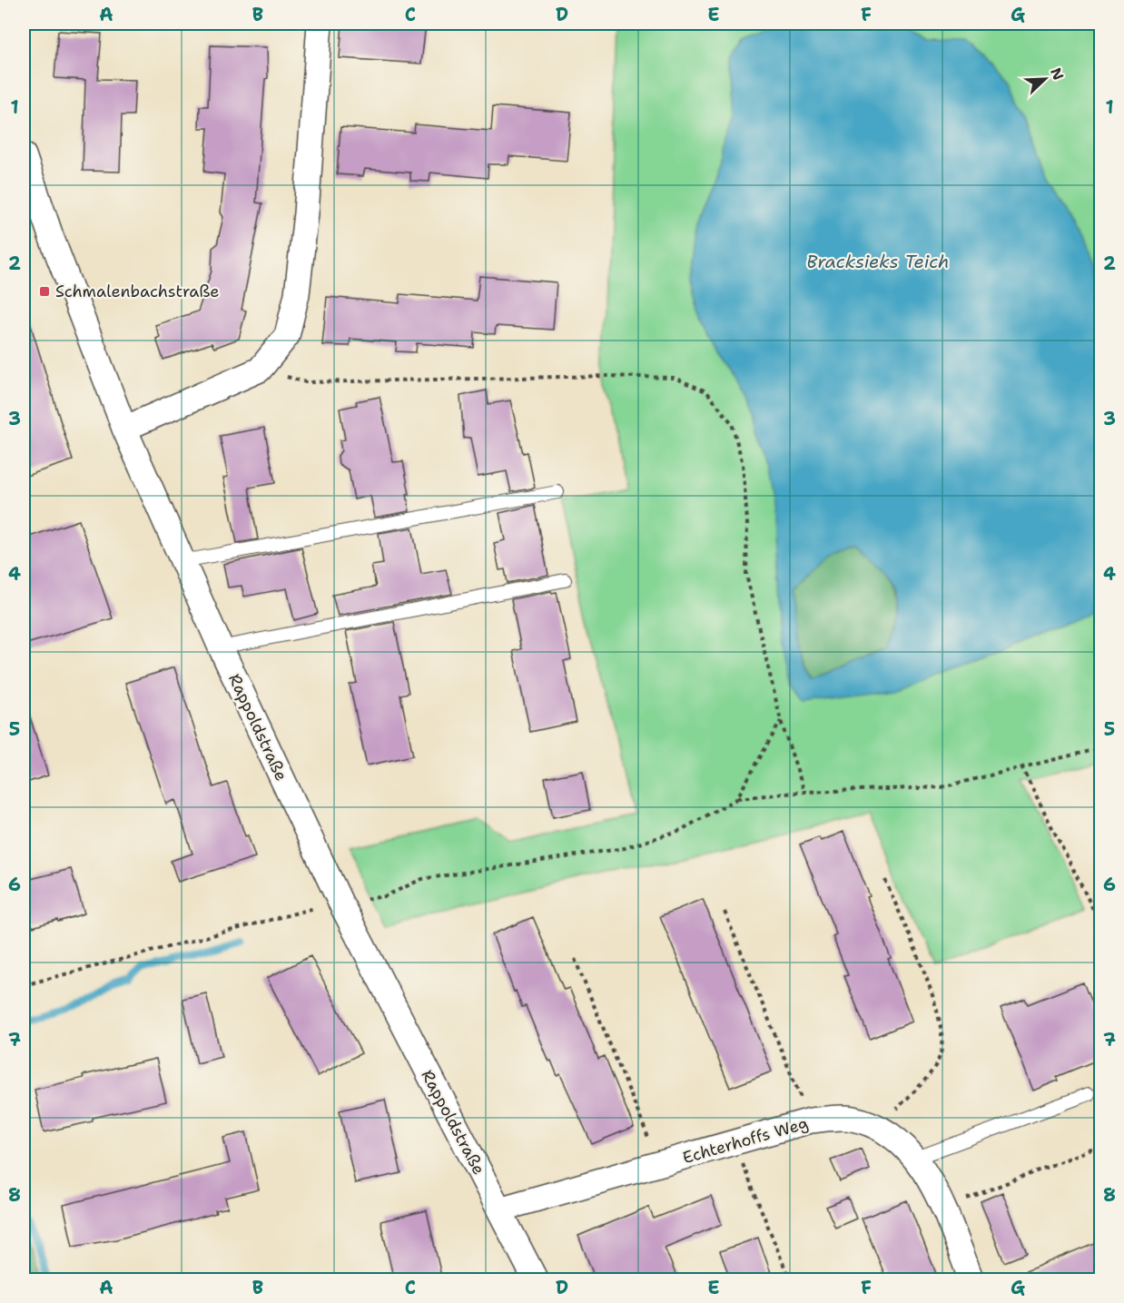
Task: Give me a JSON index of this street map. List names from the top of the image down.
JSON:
{
  "streets": {
    "street": ["Rappoldstraße", "Echterhoffs Weg"]
  },
  "crossings": [
    ["Rappoldstraße", "Echterhoffs Weg"]
  ],
  "water": ["Bracksieks Teich"],
  "places": {
    "transit": ["Schmalenbachstraße"]
  },
  "north": "top right",
  "grid": {
    "columns": [
      "A",
      "B",
      "C",
      "D",
      "E",
      "F",
      "G"
    ],
    "rows": [
      "1",
      "2",
      "3",
      "4",
      "5",
      "6",
      "7",
      "8"
    ]
  }
}
